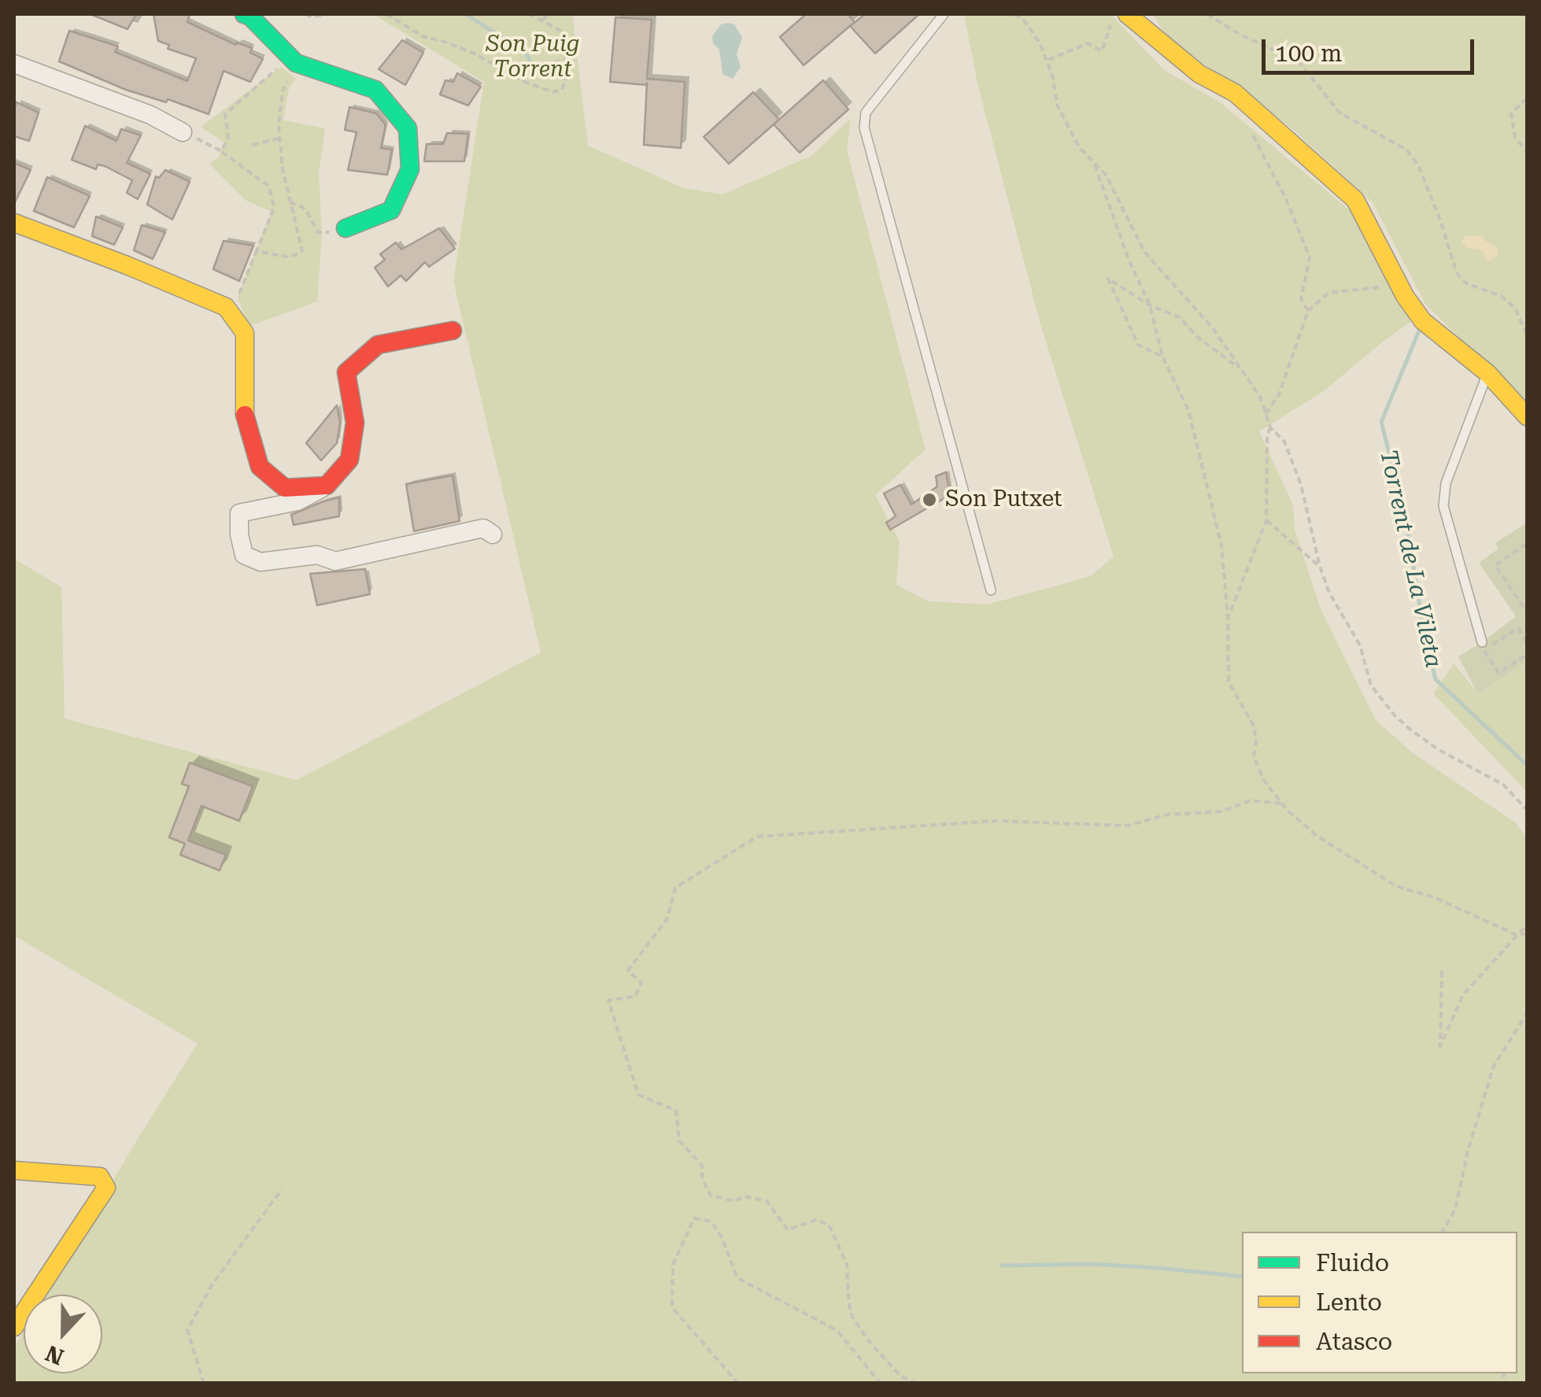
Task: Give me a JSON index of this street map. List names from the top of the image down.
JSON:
{
  "water": ["Torrent de La Vileta"],
  "parks": ["Son Puig Torrent"],
  "places": ["Son Putxet"],
  "legend": ["Fluido", "Lento", "Atasco"],
  "scale_bar": "100 m",
  "north": "bottom"
}
